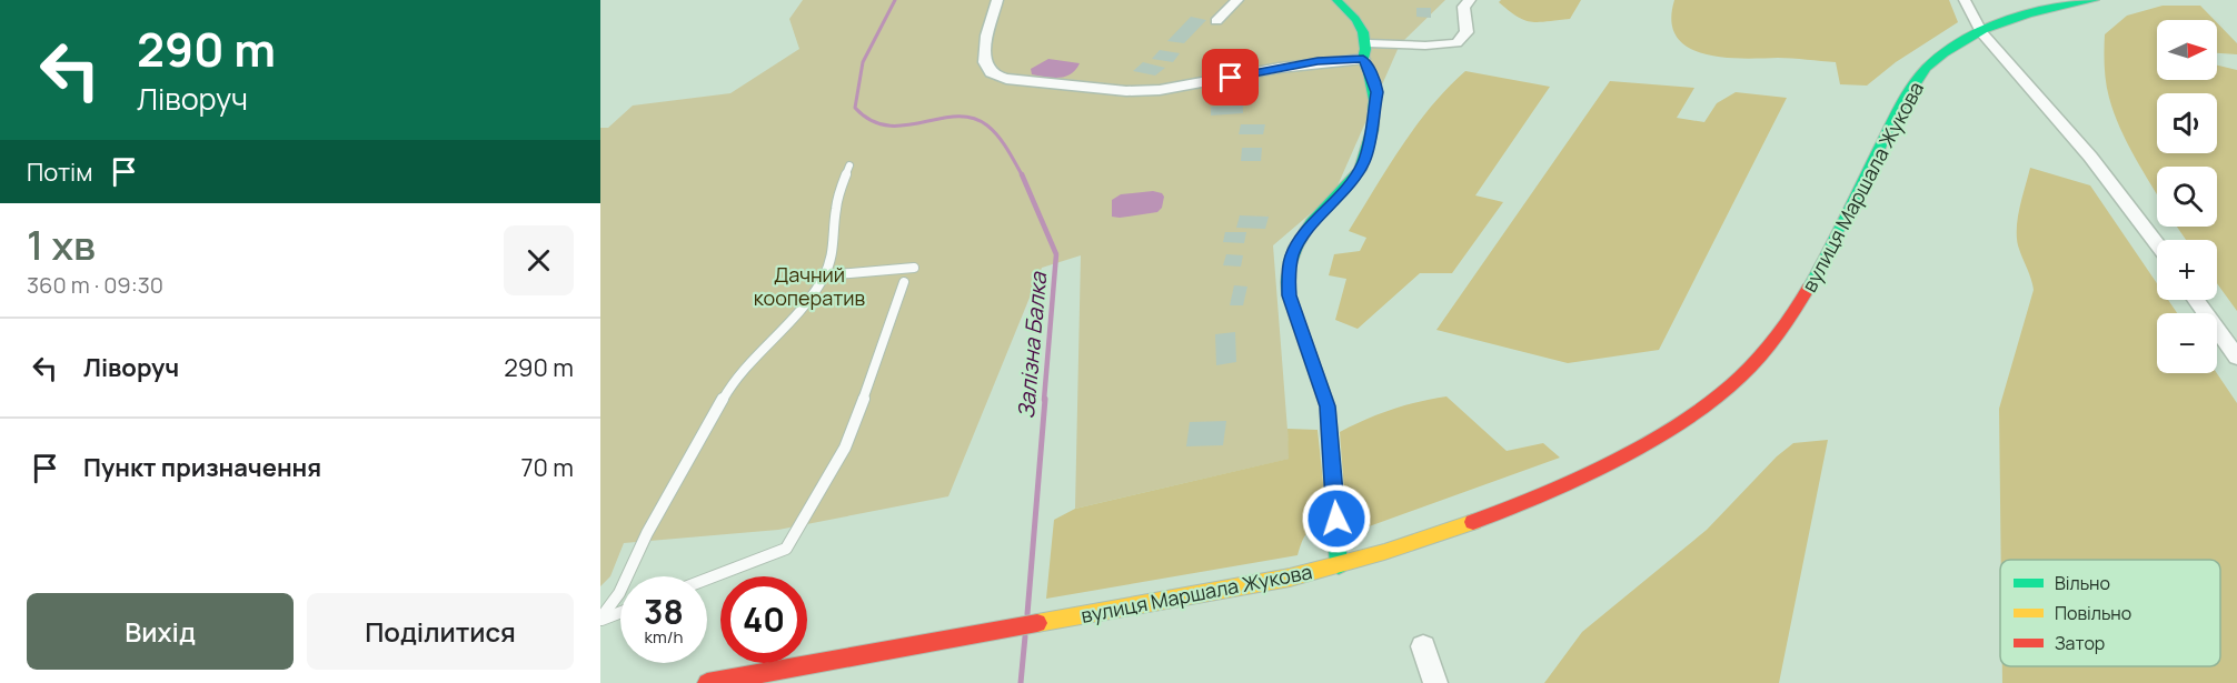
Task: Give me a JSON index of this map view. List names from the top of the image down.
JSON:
{
  "streets": {
    "main road": ["вулиця Маршала Жукова"]
  },
  "water": ["Залізна Балка"],
  "parks": ["Дачний кооператив"],
  "legend": ["Вільно", "Повільно", "Затор"],
  "north": "right",
  "page": {
    "turn": ["290 m", "Ліворуч"],
    "map_buttons": ["+", "−"],
    "then": "Потім",
    "heading": ["1 хв", "360 m · 09:30"],
    "list": [
      {
        "name": "Ліворуч",
        "value": "290 m"
      },
      {
        "name": "Пункт призначення",
        "value": "70 m"
      }
    ],
    "speed": "38 km/h",
    "limit": "40",
    "buttons": ["Вихід", "Поділитися"]
  }
}
